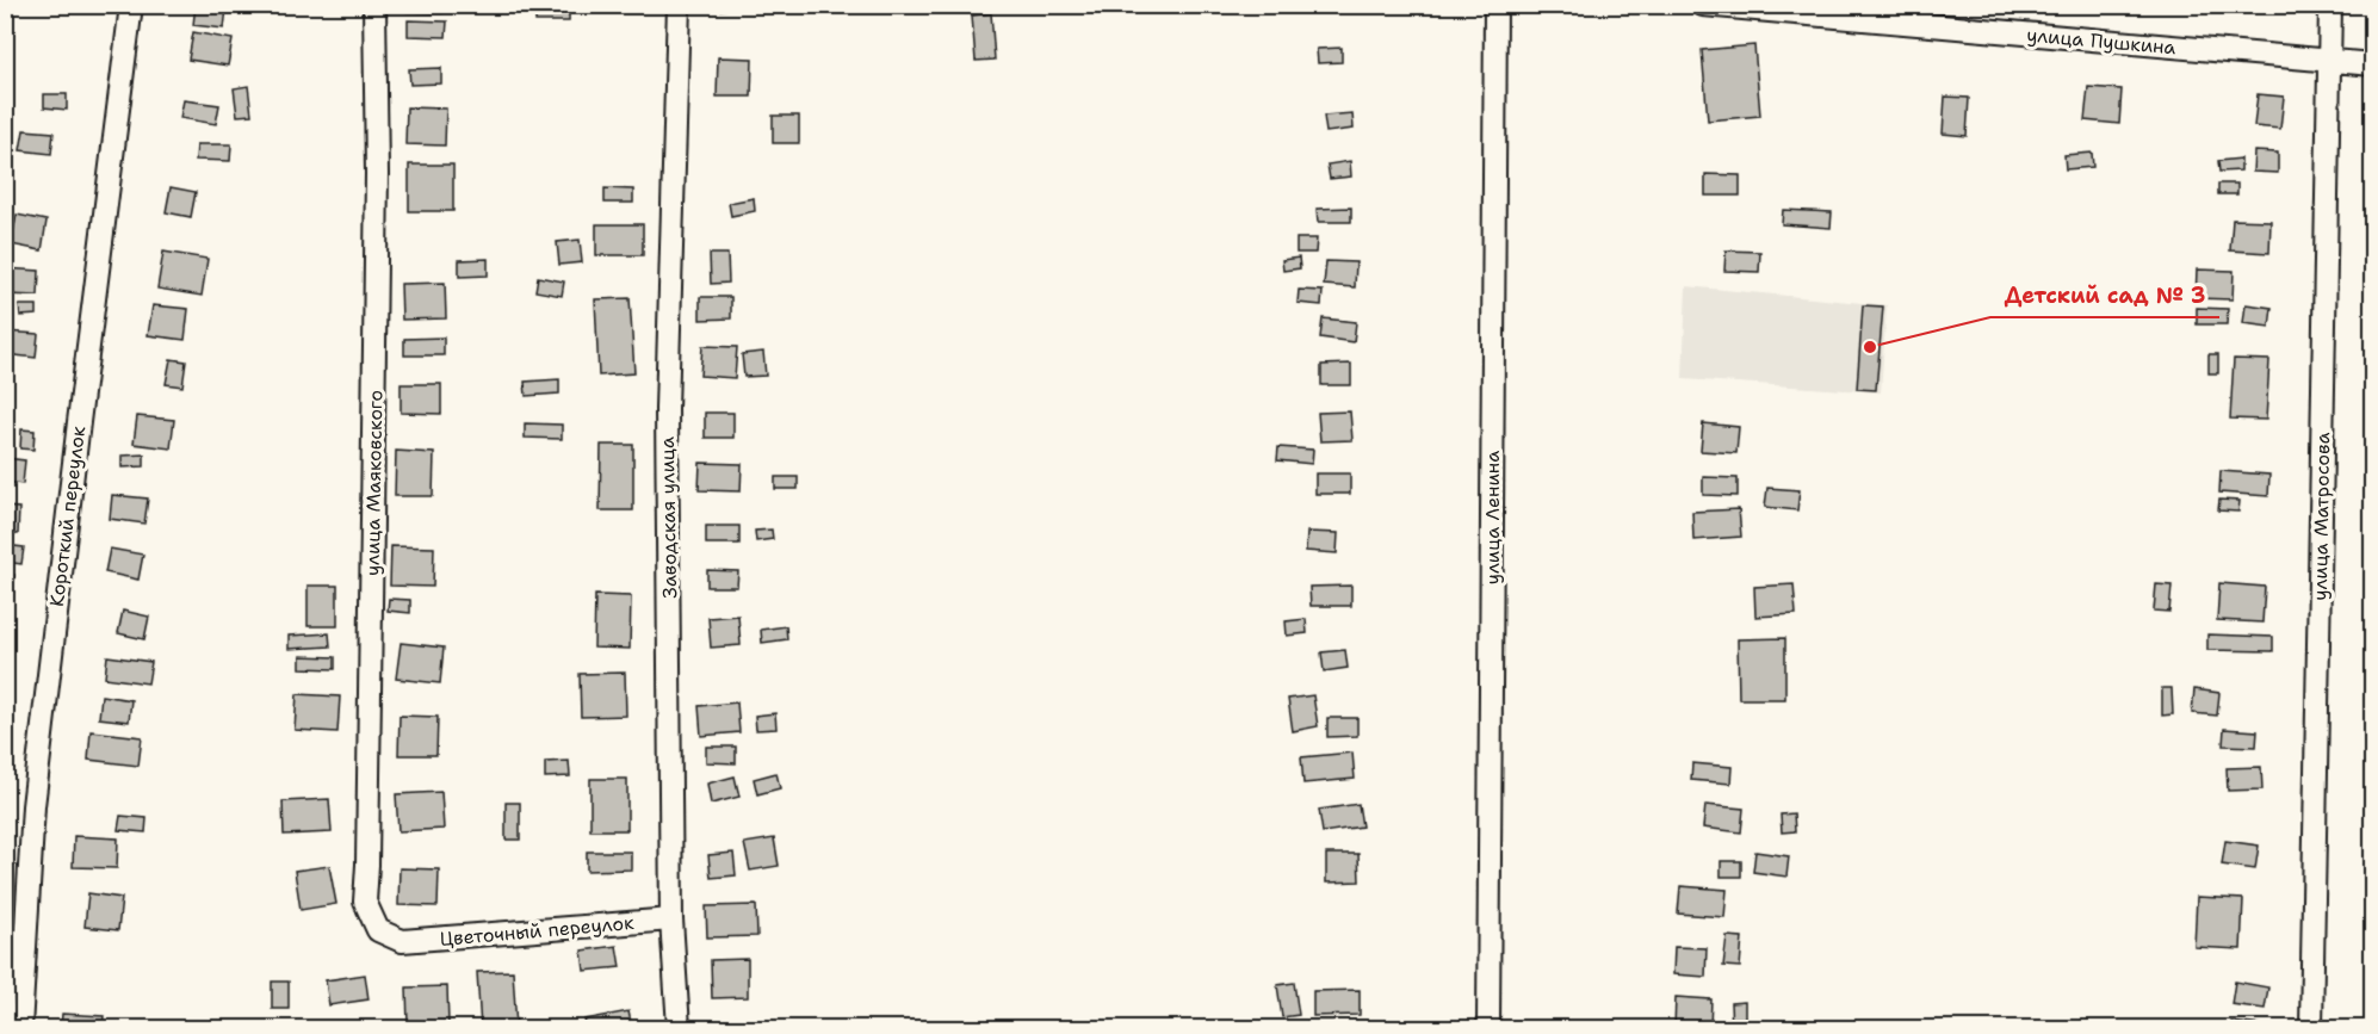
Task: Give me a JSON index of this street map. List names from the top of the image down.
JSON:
{
  "streets": {
    "street": [
      "улица Пушкина",
      "улица Маяковского",
      "Короткий переулок",
      "улица Матросова",
      "Заводская улица",
      "улица Ленина",
      "Цветочный переулок"
    ]
  },
  "crossings": [
    ["улица Пушкина", "улица Матросова"],
    ["улица Маяковского", "Цветочный переулок"],
    ["Заводская улица", "Цветочный переулок"]
  ],
  "places": ["Детский сад № 3"]
}
